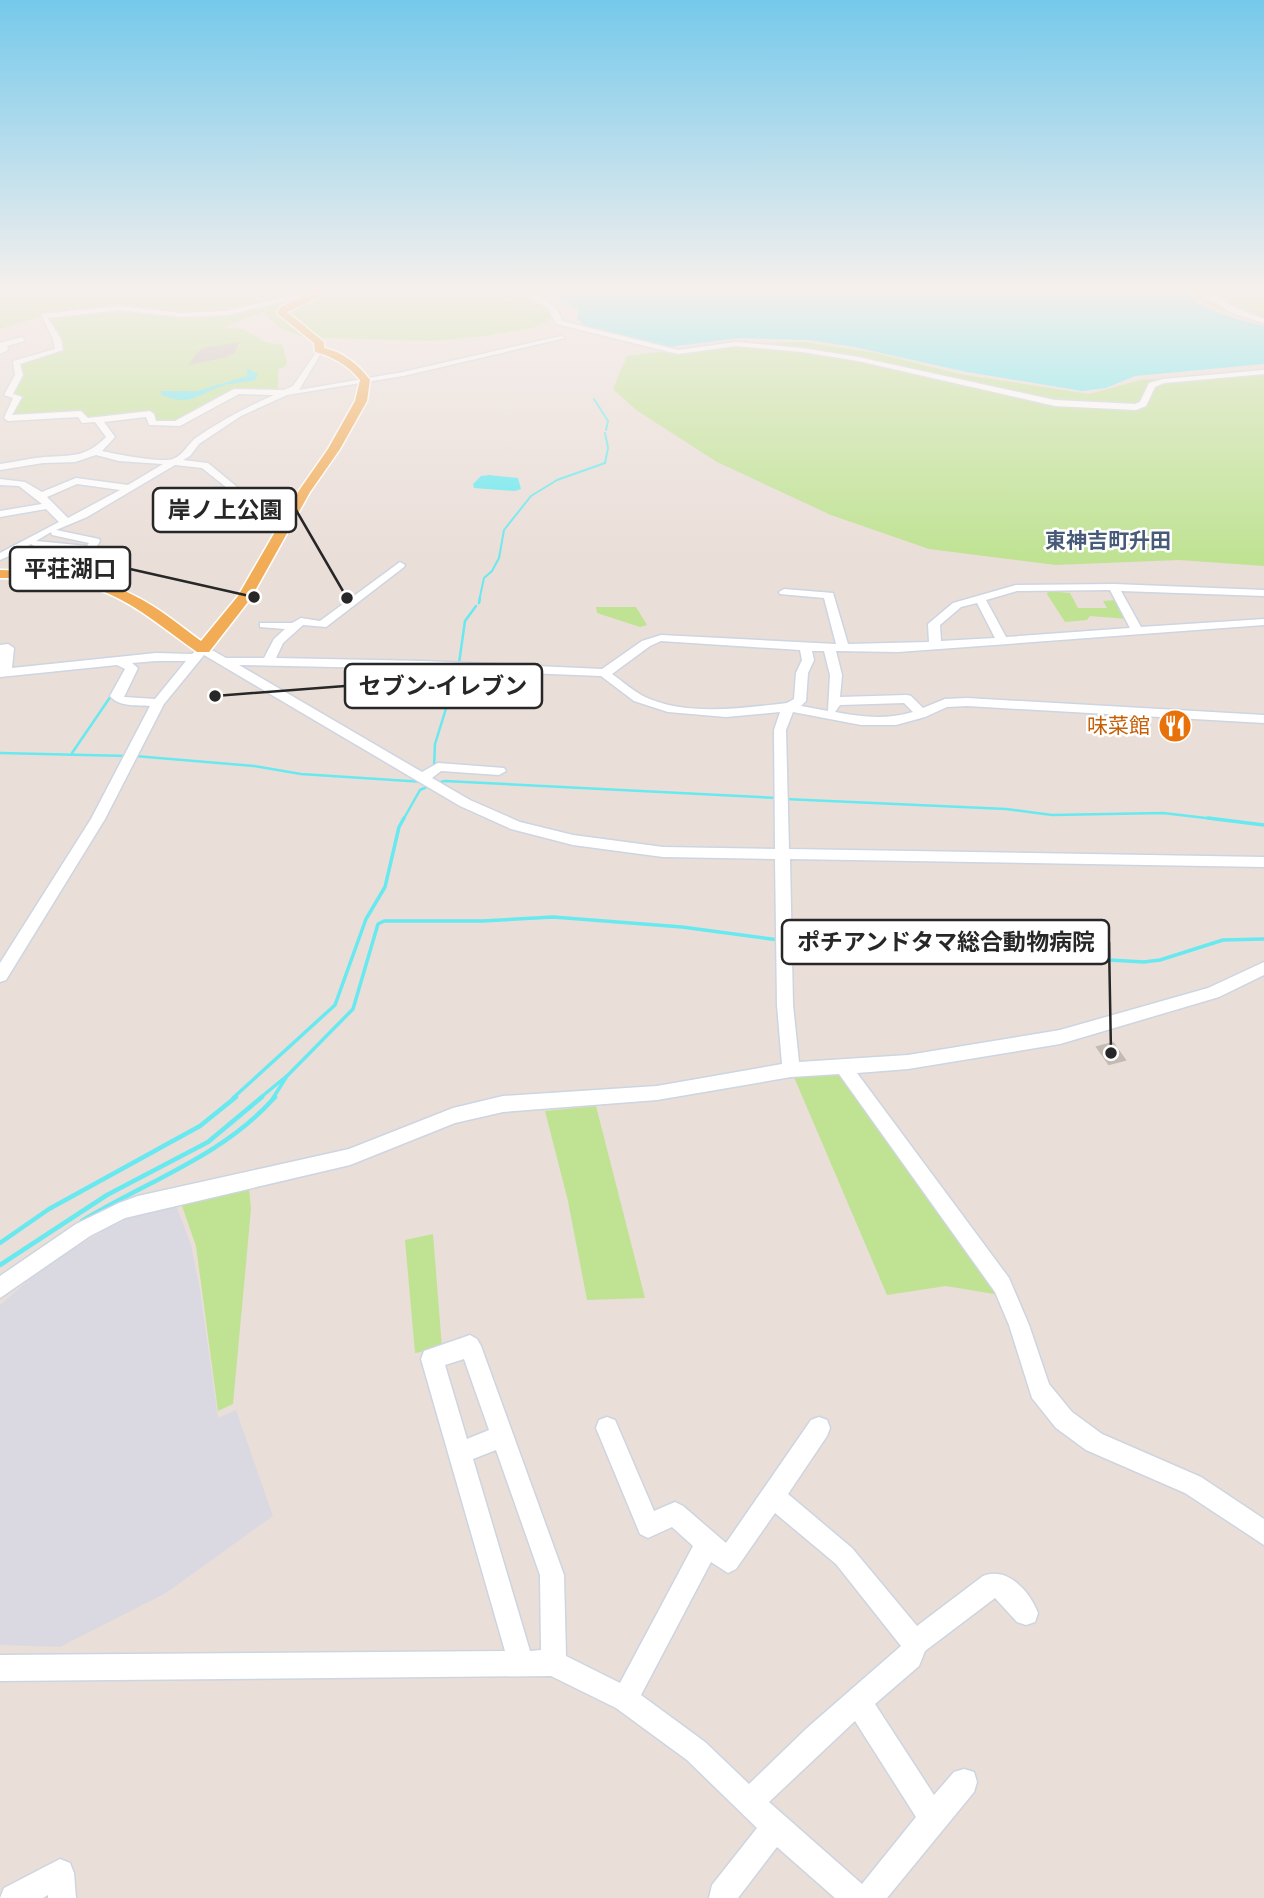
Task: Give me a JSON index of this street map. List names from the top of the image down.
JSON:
{
  "districts": ["東神吉町升田"],
  "places": {
    "other": [
      "平荘湖口",
      "岸ノ上公園",
      "セブン-イレブン",
      "ポチアンドタマ総合動物病院"
    ],
    "restaurant": ["味菜館"]
  }
}
